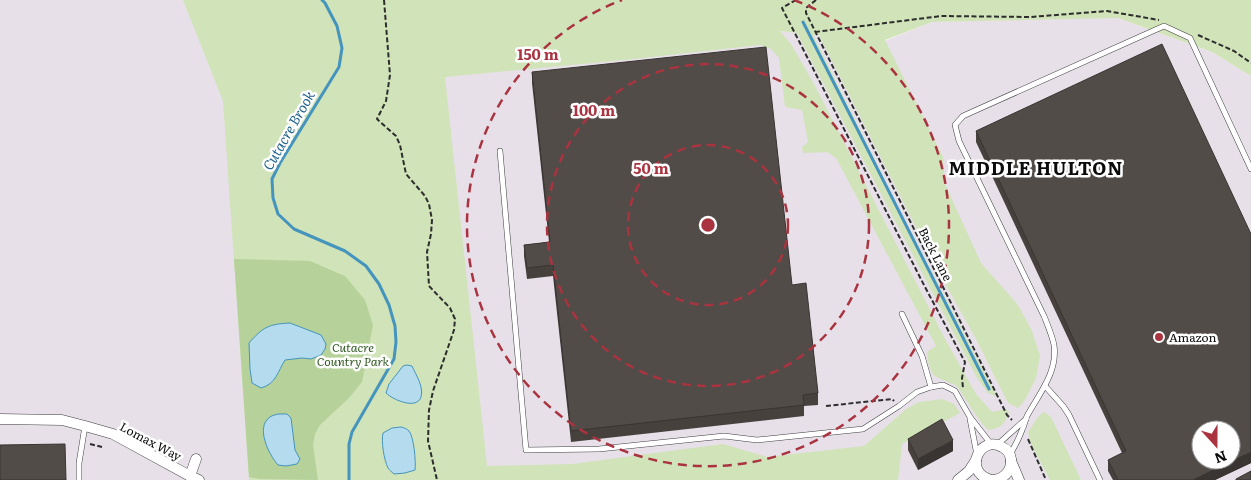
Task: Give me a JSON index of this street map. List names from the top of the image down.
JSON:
{
  "streets": {
    "street": ["Lomax Way"],
    "path": ["Back Lane"]
  },
  "districts": ["MIDDLE HULTON"],
  "water": ["Cutacre Brook"],
  "parks": ["Cutacre Country Park"],
  "places": ["Amazon"],
  "north": "bottom",
  "rings": ["150 m", "100 m", "50 m"]
}
